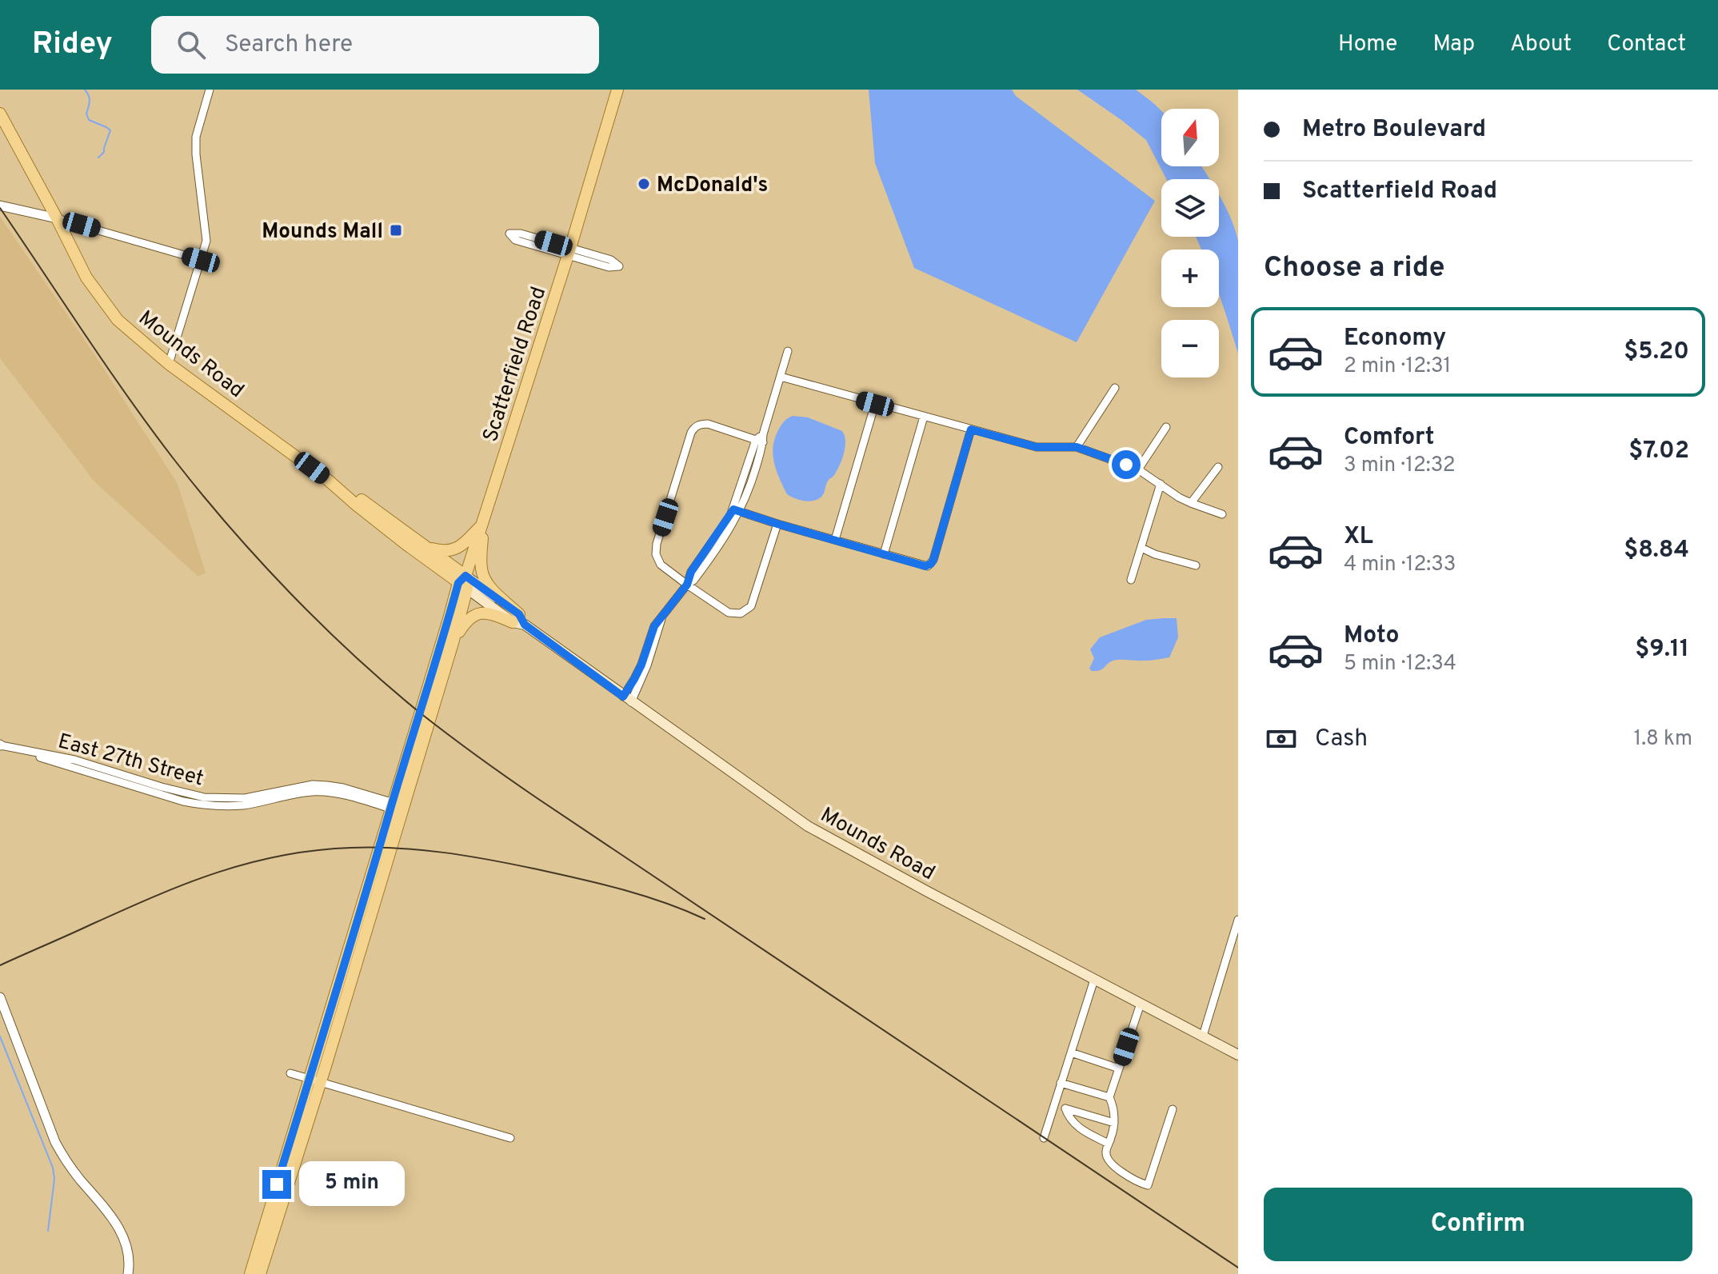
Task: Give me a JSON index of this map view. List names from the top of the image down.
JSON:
{
  "streets": {
    "main road": ["Mounds Road", "Scatterfield Road"],
    "street": ["East 27th Street"]
  },
  "crossings": [
    ["Mounds Road", "Scatterfield Road"],
    ["Scatterfield Road", "East 27th Street"]
  ],
  "places": {
    "other": ["McDonald's"],
    "transit": ["Mounds Mall"]
  },
  "north": "top",
  "page": {
    "header": "Ridey",
    "search": "Search here",
    "nav": [
      "Home",
      "Map",
      "About",
      "Contact"
    ],
    "banner": ["Metro Boulevard", "Scatterfield Road"],
    "map_buttons": ["+", "−"],
    "heading": "Choose a ride",
    "list": [
      {
        "name": "Economy",
        "note": "2 min · 12:31",
        "value": "$5.20"
      },
      {
        "name": "Comfort",
        "note": "3 min · 12:32",
        "value": "$7.02"
      },
      {
        "name": "XL",
        "note": "4 min · 12:33",
        "value": "$8.84"
      },
      {
        "name": "Moto",
        "note": "5 min · 12:34",
        "value": "$9.11"
      }
    ],
    "pay": ["Cash", "1.8 km"],
    "bubble": "5 min",
    "buttons": "Confirm"
  }
}
